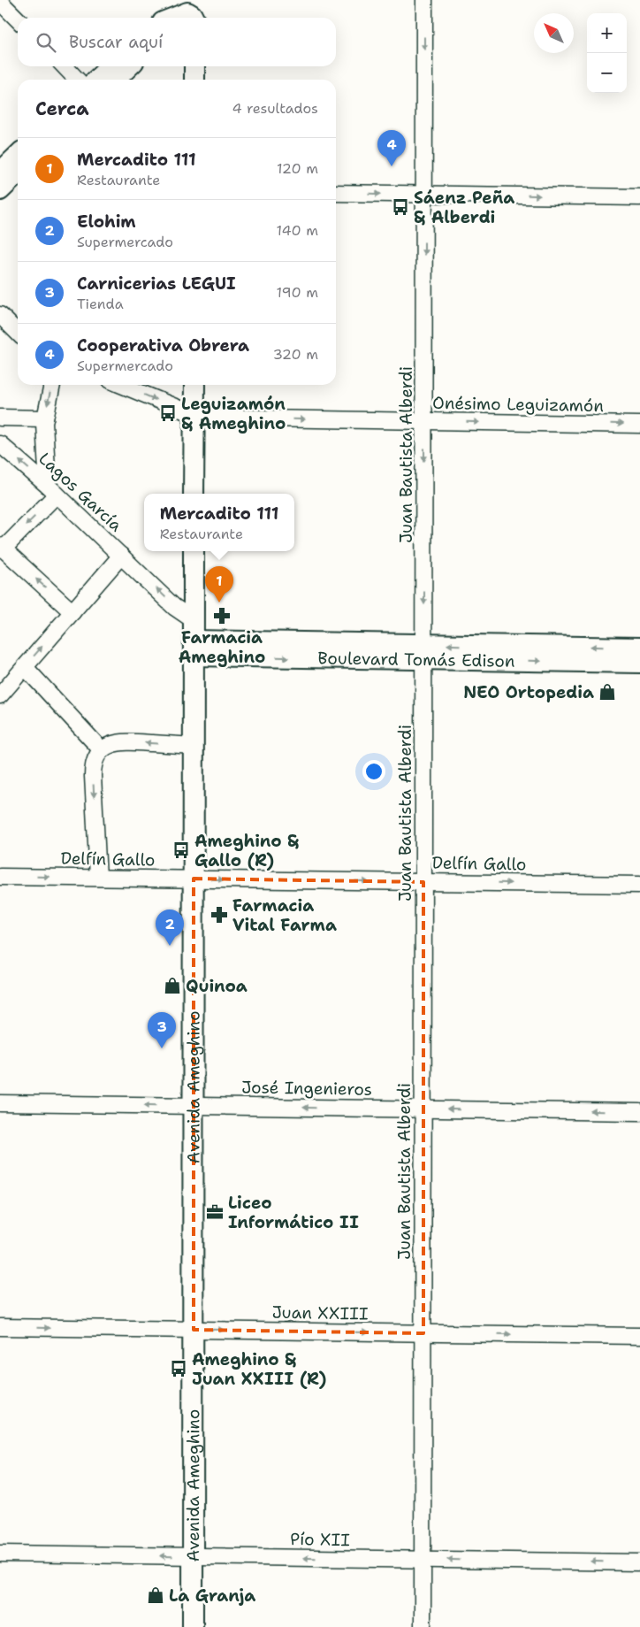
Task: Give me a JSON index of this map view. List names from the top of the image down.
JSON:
{
  "streets": {
    "main road": ["Boulevard Tomás Edison", "Avenida Ameghino"],
    "street": [
      "Onésimo Leguizamón",
      "Juan Bautista Alberdi",
      "Lagos García",
      "Delfín Gallo",
      "José Ingenieros",
      "Juan XXIII",
      "Pío XII"
    ]
  },
  "crossings": [
    ["Onésimo Leguizamón", "Juan Bautista Alberdi"],
    ["Juan Bautista Alberdi", "Boulevard Tomás Edison"],
    ["Juan Bautista Alberdi", "Delfín Gallo"],
    ["Juan Bautista Alberdi", "José Ingenieros"],
    ["Juan Bautista Alberdi", "Juan XXIII"],
    ["Juan Bautista Alberdi", "Pío XII"],
    ["Lagos García", "Avenida Ameghino"],
    ["Boulevard Tomás Edison", "Avenida Ameghino"],
    ["Delfín Gallo", "Avenida Ameghino"],
    ["Avenida Ameghino", "José Ingenieros"],
    ["Avenida Ameghino", "Juan XXIII"],
    ["Avenida Ameghino", "Pío XII"]
  ],
  "one_way": [
    "Onésimo Leguizamón",
    "Juan Bautista Alberdi",
    "Lagos García",
    "Delfín Gallo",
    "José Ingenieros",
    "Juan XXIII",
    "Pío XII"
  ],
  "places": {
    "bus stop": [
      "Sáenz Peña & Alberdi",
      "Leguizamón & Ameghino",
      "Ameghino & Gallo (R)",
      "Ameghino & Juan XXIII (R)"
    ],
    "pharmacy": ["Farmacia Ameghino", "Farmacia Vital Farma"],
    "shop": ["NEO Ortopedia", "Quinoa", "La Granja"],
    "office": ["Liceo Informático II"]
  },
  "north": "top left",
  "page": {
    "map_buttons": ["+", "−"],
    "search": "Buscar aquí",
    "heading": ["Cerca", "4 resultados"],
    "pins": [
      "4",
      "1",
      "2",
      "3"
    ],
    "list": [
      {
        "mark": "1",
        "name": "Mercadito 111",
        "note": "Restaurante",
        "value": "120 m"
      },
      {
        "mark": "2",
        "name": "Elohim",
        "note": "Supermercado",
        "value": "140 m"
      },
      {
        "mark": "3",
        "name": "Carnicerias LEGUI",
        "note": "Tienda",
        "value": "190 m"
      },
      {
        "mark": "4",
        "name": "Cooperativa Obrera",
        "note": "Supermercado",
        "value": "320 m"
      }
    ],
    "popup": ["Mercadito 111", "Restaurante"]
  }
}
